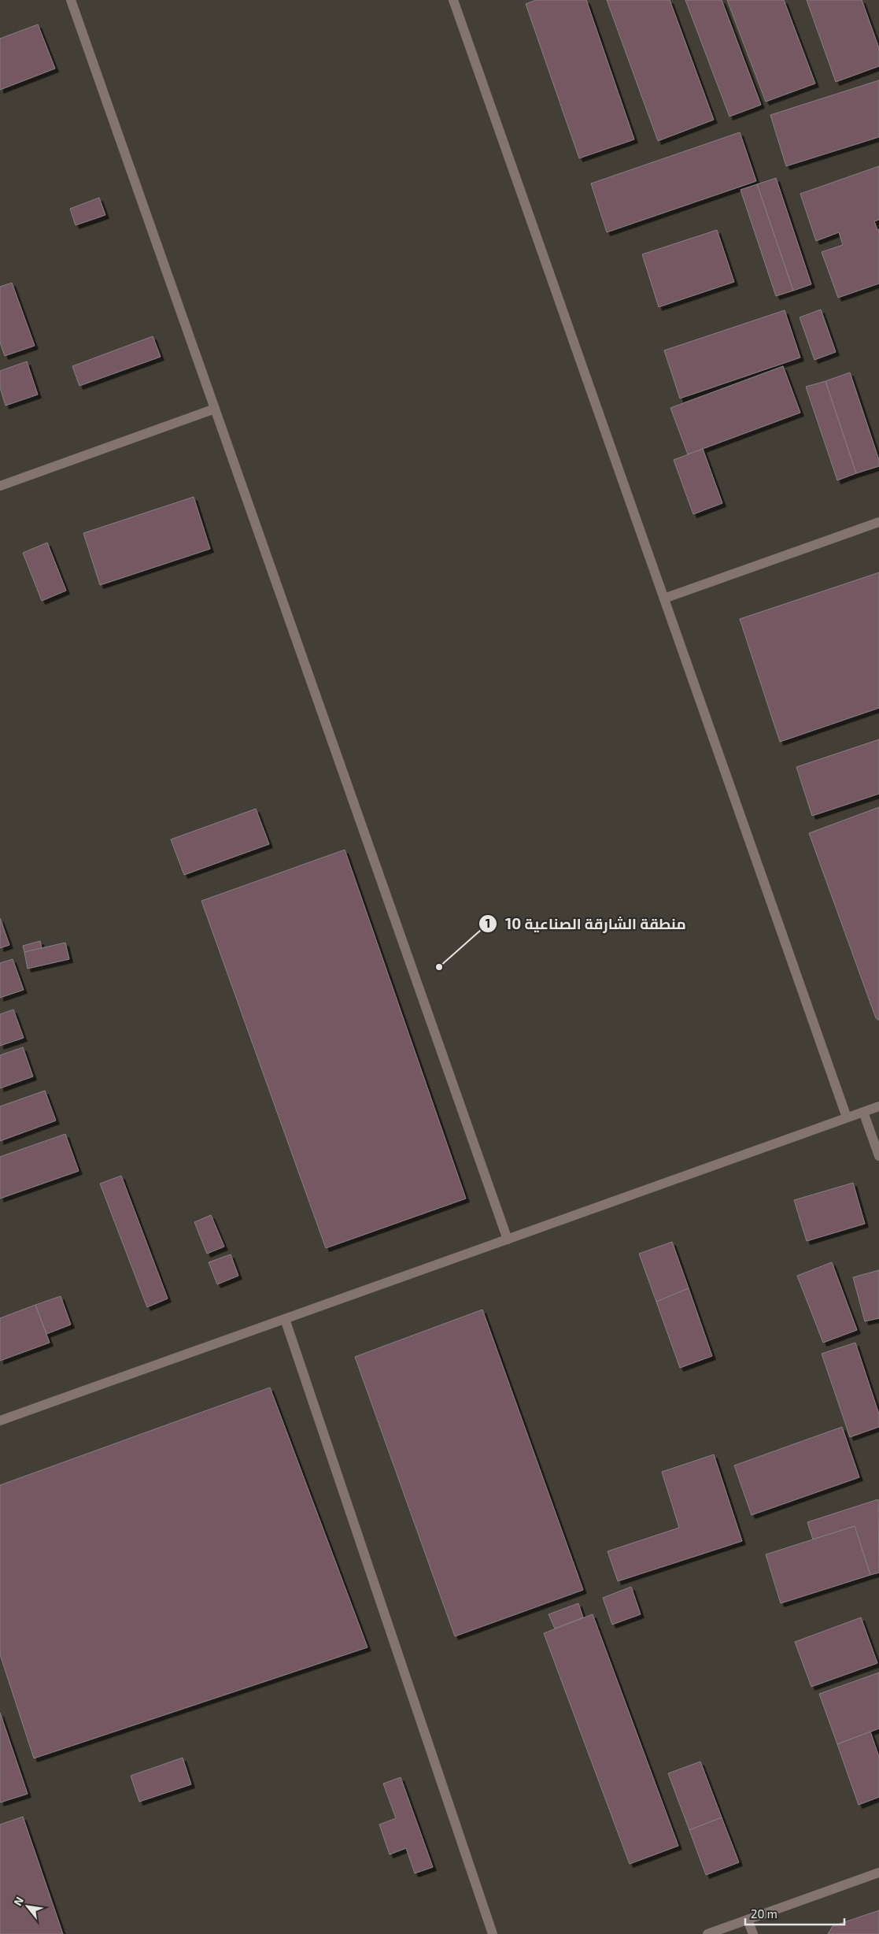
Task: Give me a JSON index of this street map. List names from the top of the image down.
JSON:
{
  "places": ["منطقة الشارقة الصناعية 10"],
  "scale_bar": "20 m",
  "north": "top left"
}
